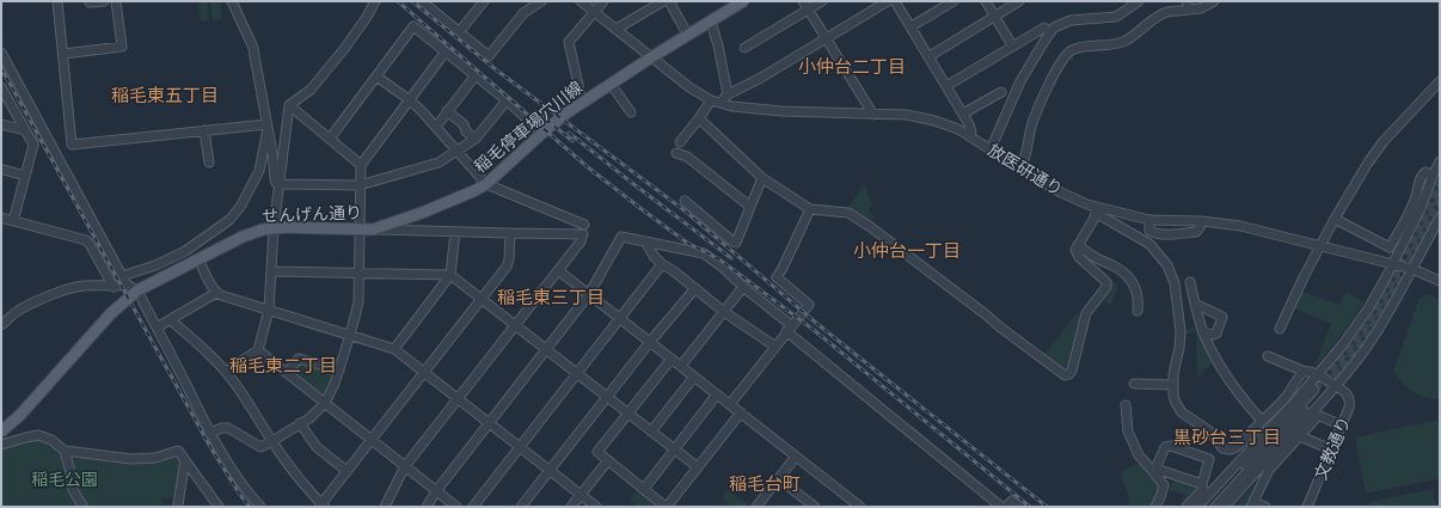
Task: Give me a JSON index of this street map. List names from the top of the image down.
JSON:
{
  "streets": {
    "main road": ["稲毛停車場穴川線", "せんげん通り"],
    "street": ["放医研通り", "文教通り"]
  },
  "crossings": [
    ["稲毛停車場穴川線", "放医研通り"],
    ["稲毛停車場穴川線", "せんげん通り"]
  ],
  "districts": [
    "小仲台二丁目",
    "稲毛東五丁目",
    "小仲台一丁目",
    "稲毛東三丁目",
    "稲毛東二丁目",
    "黒砂台三丁目",
    "稲毛台町"
  ],
  "parks": ["稲毛公園"]
}
